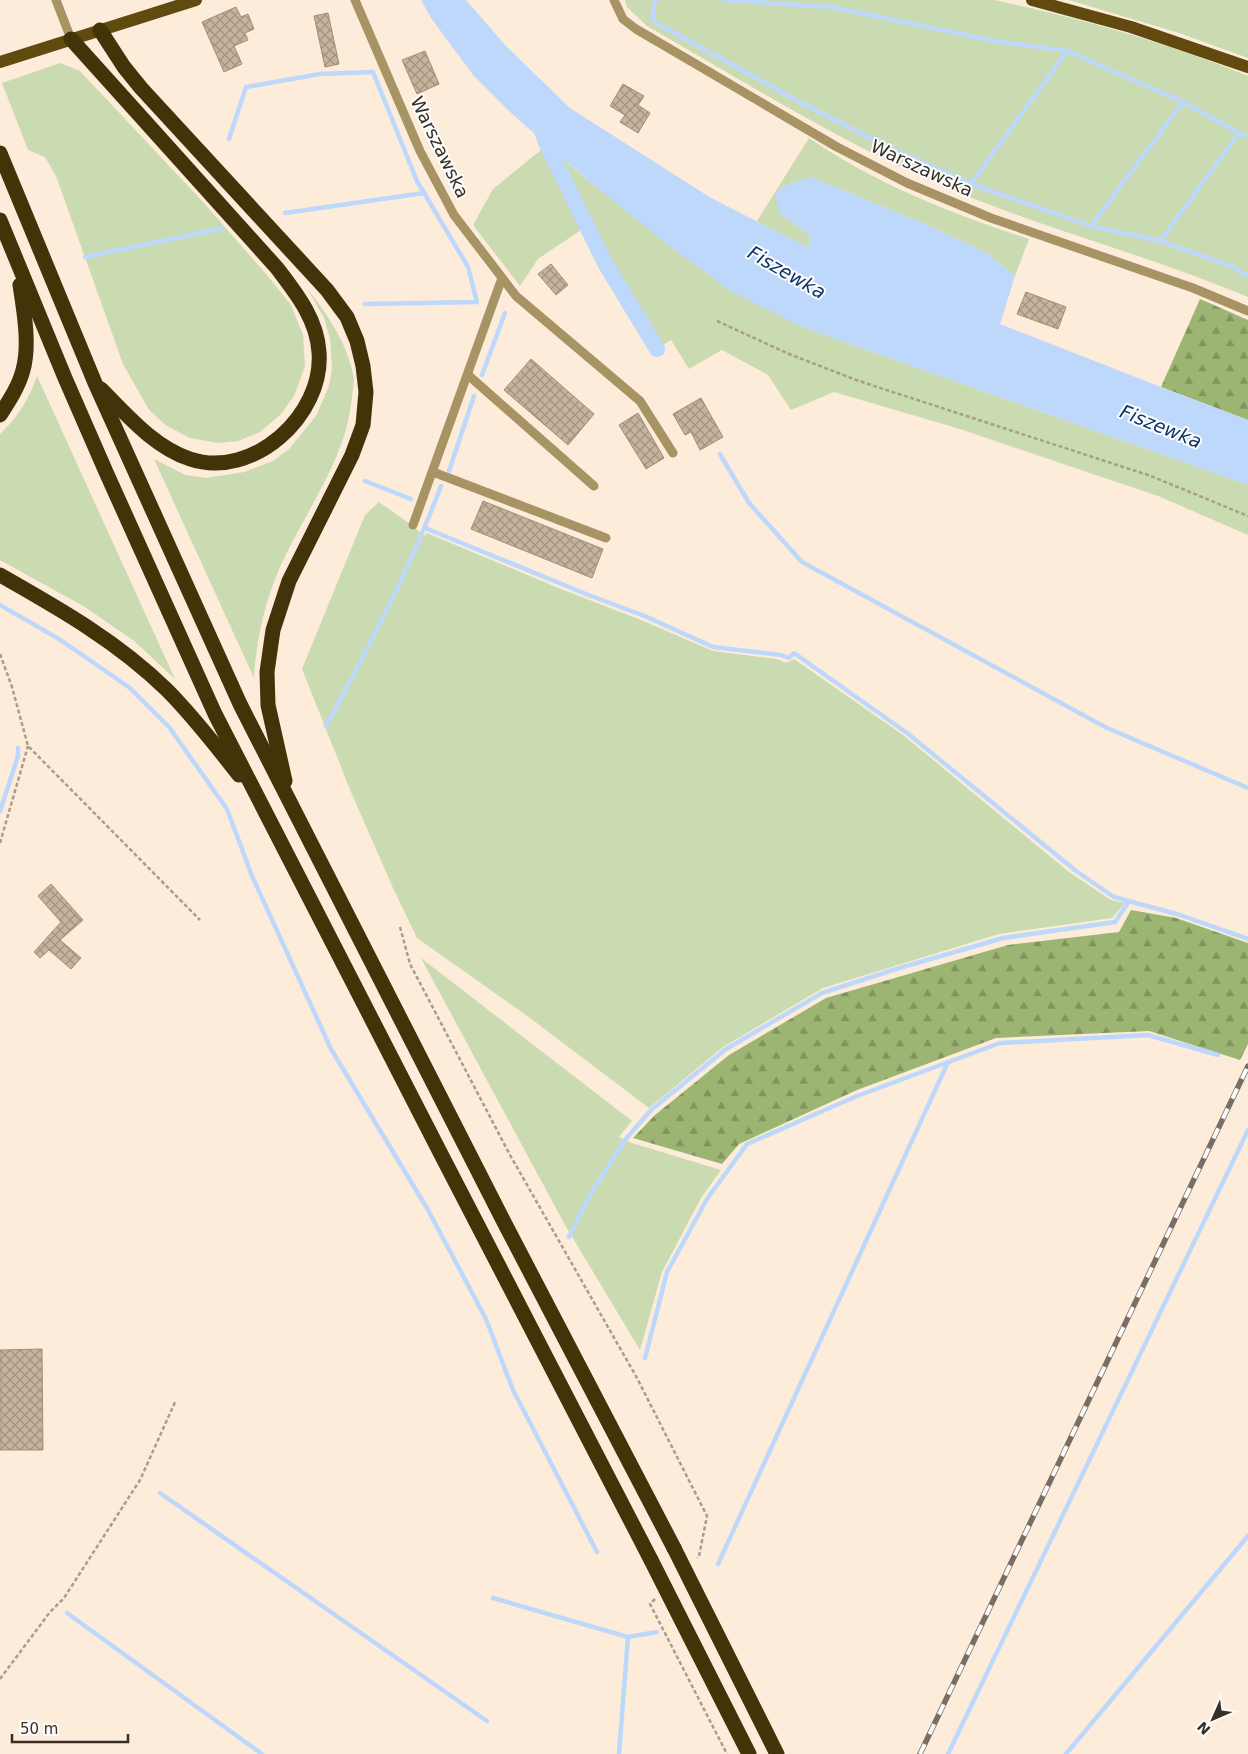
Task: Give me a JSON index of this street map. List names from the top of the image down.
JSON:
{
  "streets": {
    "lane": ["Warszawska"]
  },
  "water": ["Fiszewka"],
  "scale_bar": "50 m",
  "north": "bottom left"
}
